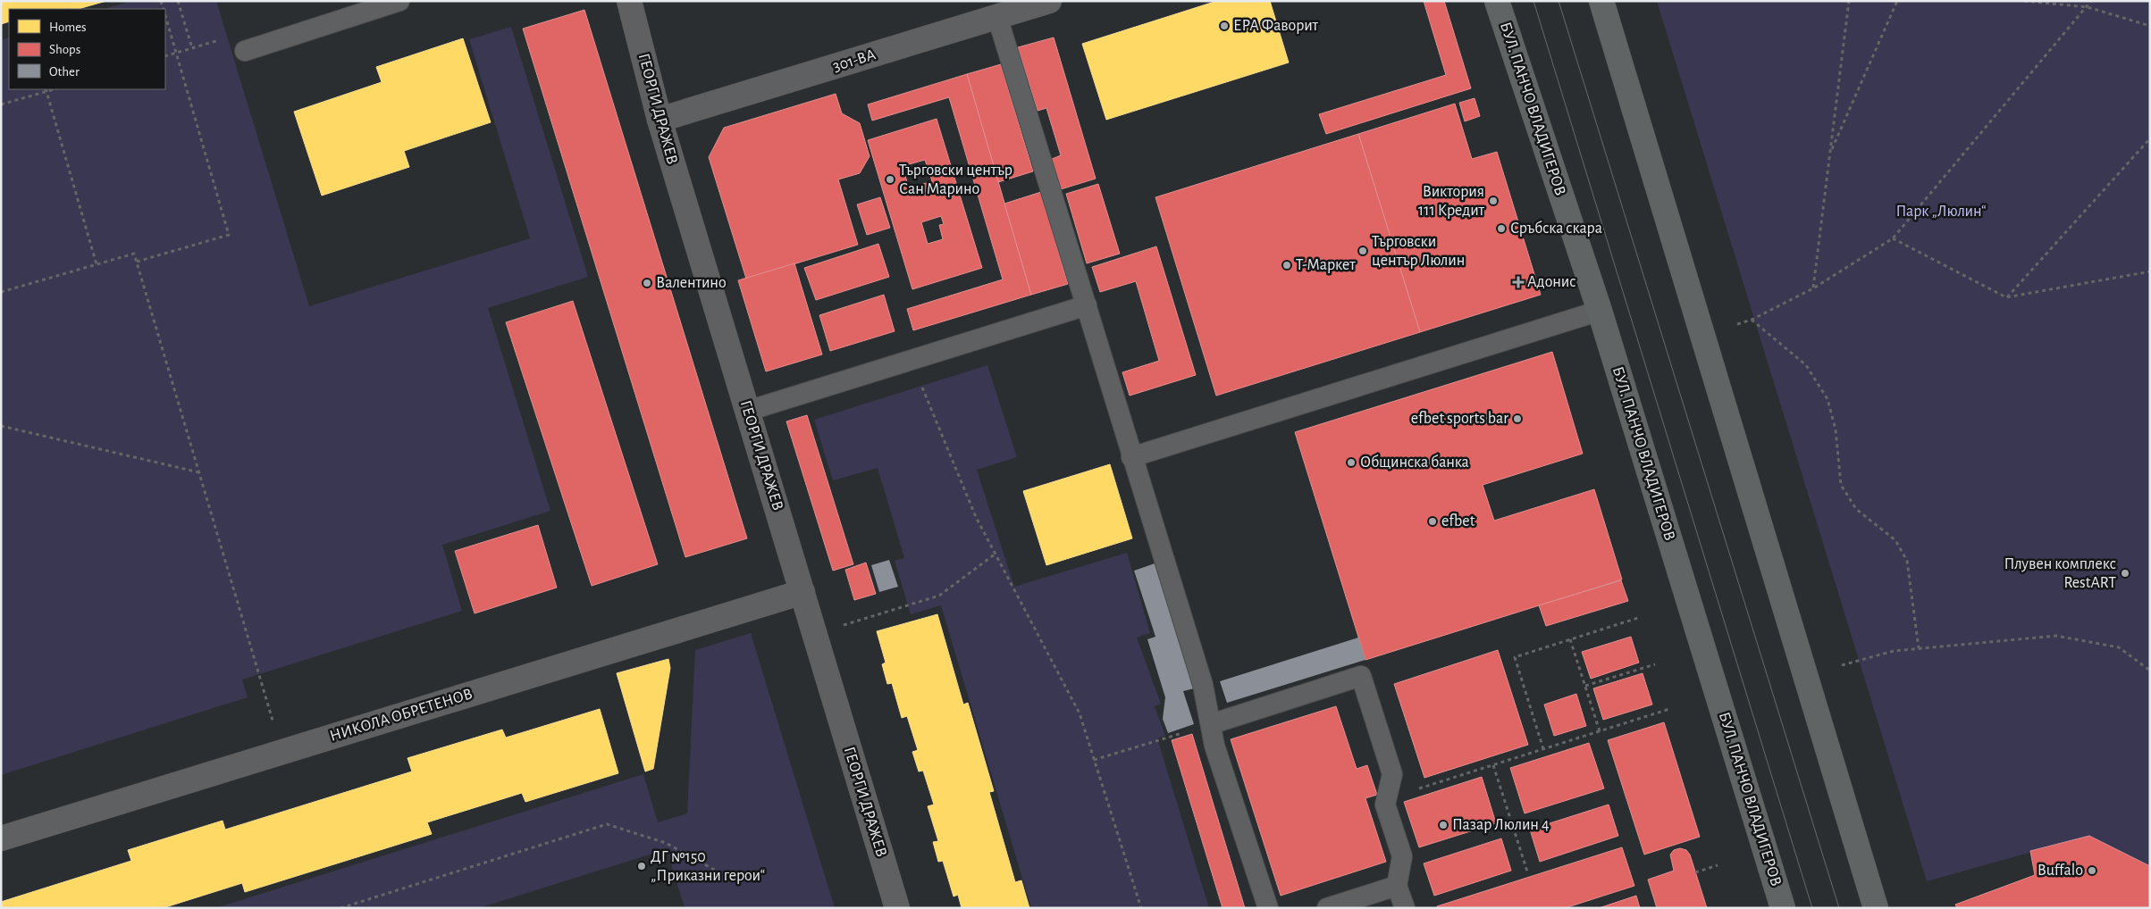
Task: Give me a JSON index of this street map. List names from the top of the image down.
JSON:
{
  "streets": {
    "main road": ["БУЛ. ПАНЧО ВЛАДИГЕРОВ"],
    "street": ["301-ВА", "ГЕОРГИ ДРАЖЕВ", "НИКОЛА ОБРЕТЕНОВ"]
  },
  "crossings": [
    ["301-ВА", "ГЕОРГИ ДРАЖЕВ"],
    ["ГЕОРГИ ДРАЖЕВ", "НИКОЛА ОБРЕТЕНОВ"]
  ],
  "parks": ["Парк „Люлин“"],
  "places": {
    "other": [
      "ЕРА Фаворит",
      "Търговски център Сан Марино",
      "Виктория 111 Кредит",
      "Сръбска скара",
      "Търговски център Люлин",
      "Т-Маркет",
      "Валентино",
      "efbet sports bar",
      "Общинска банка",
      "efbet",
      "Плувен комплекс RestART",
      "Пазар Люлин 4",
      "ДГ №150 „Приказни герои“",
      "Buffalo"
    ],
    "health": ["Адонис"]
  },
  "legend": ["Homes", "Shops", "Other"]
}
